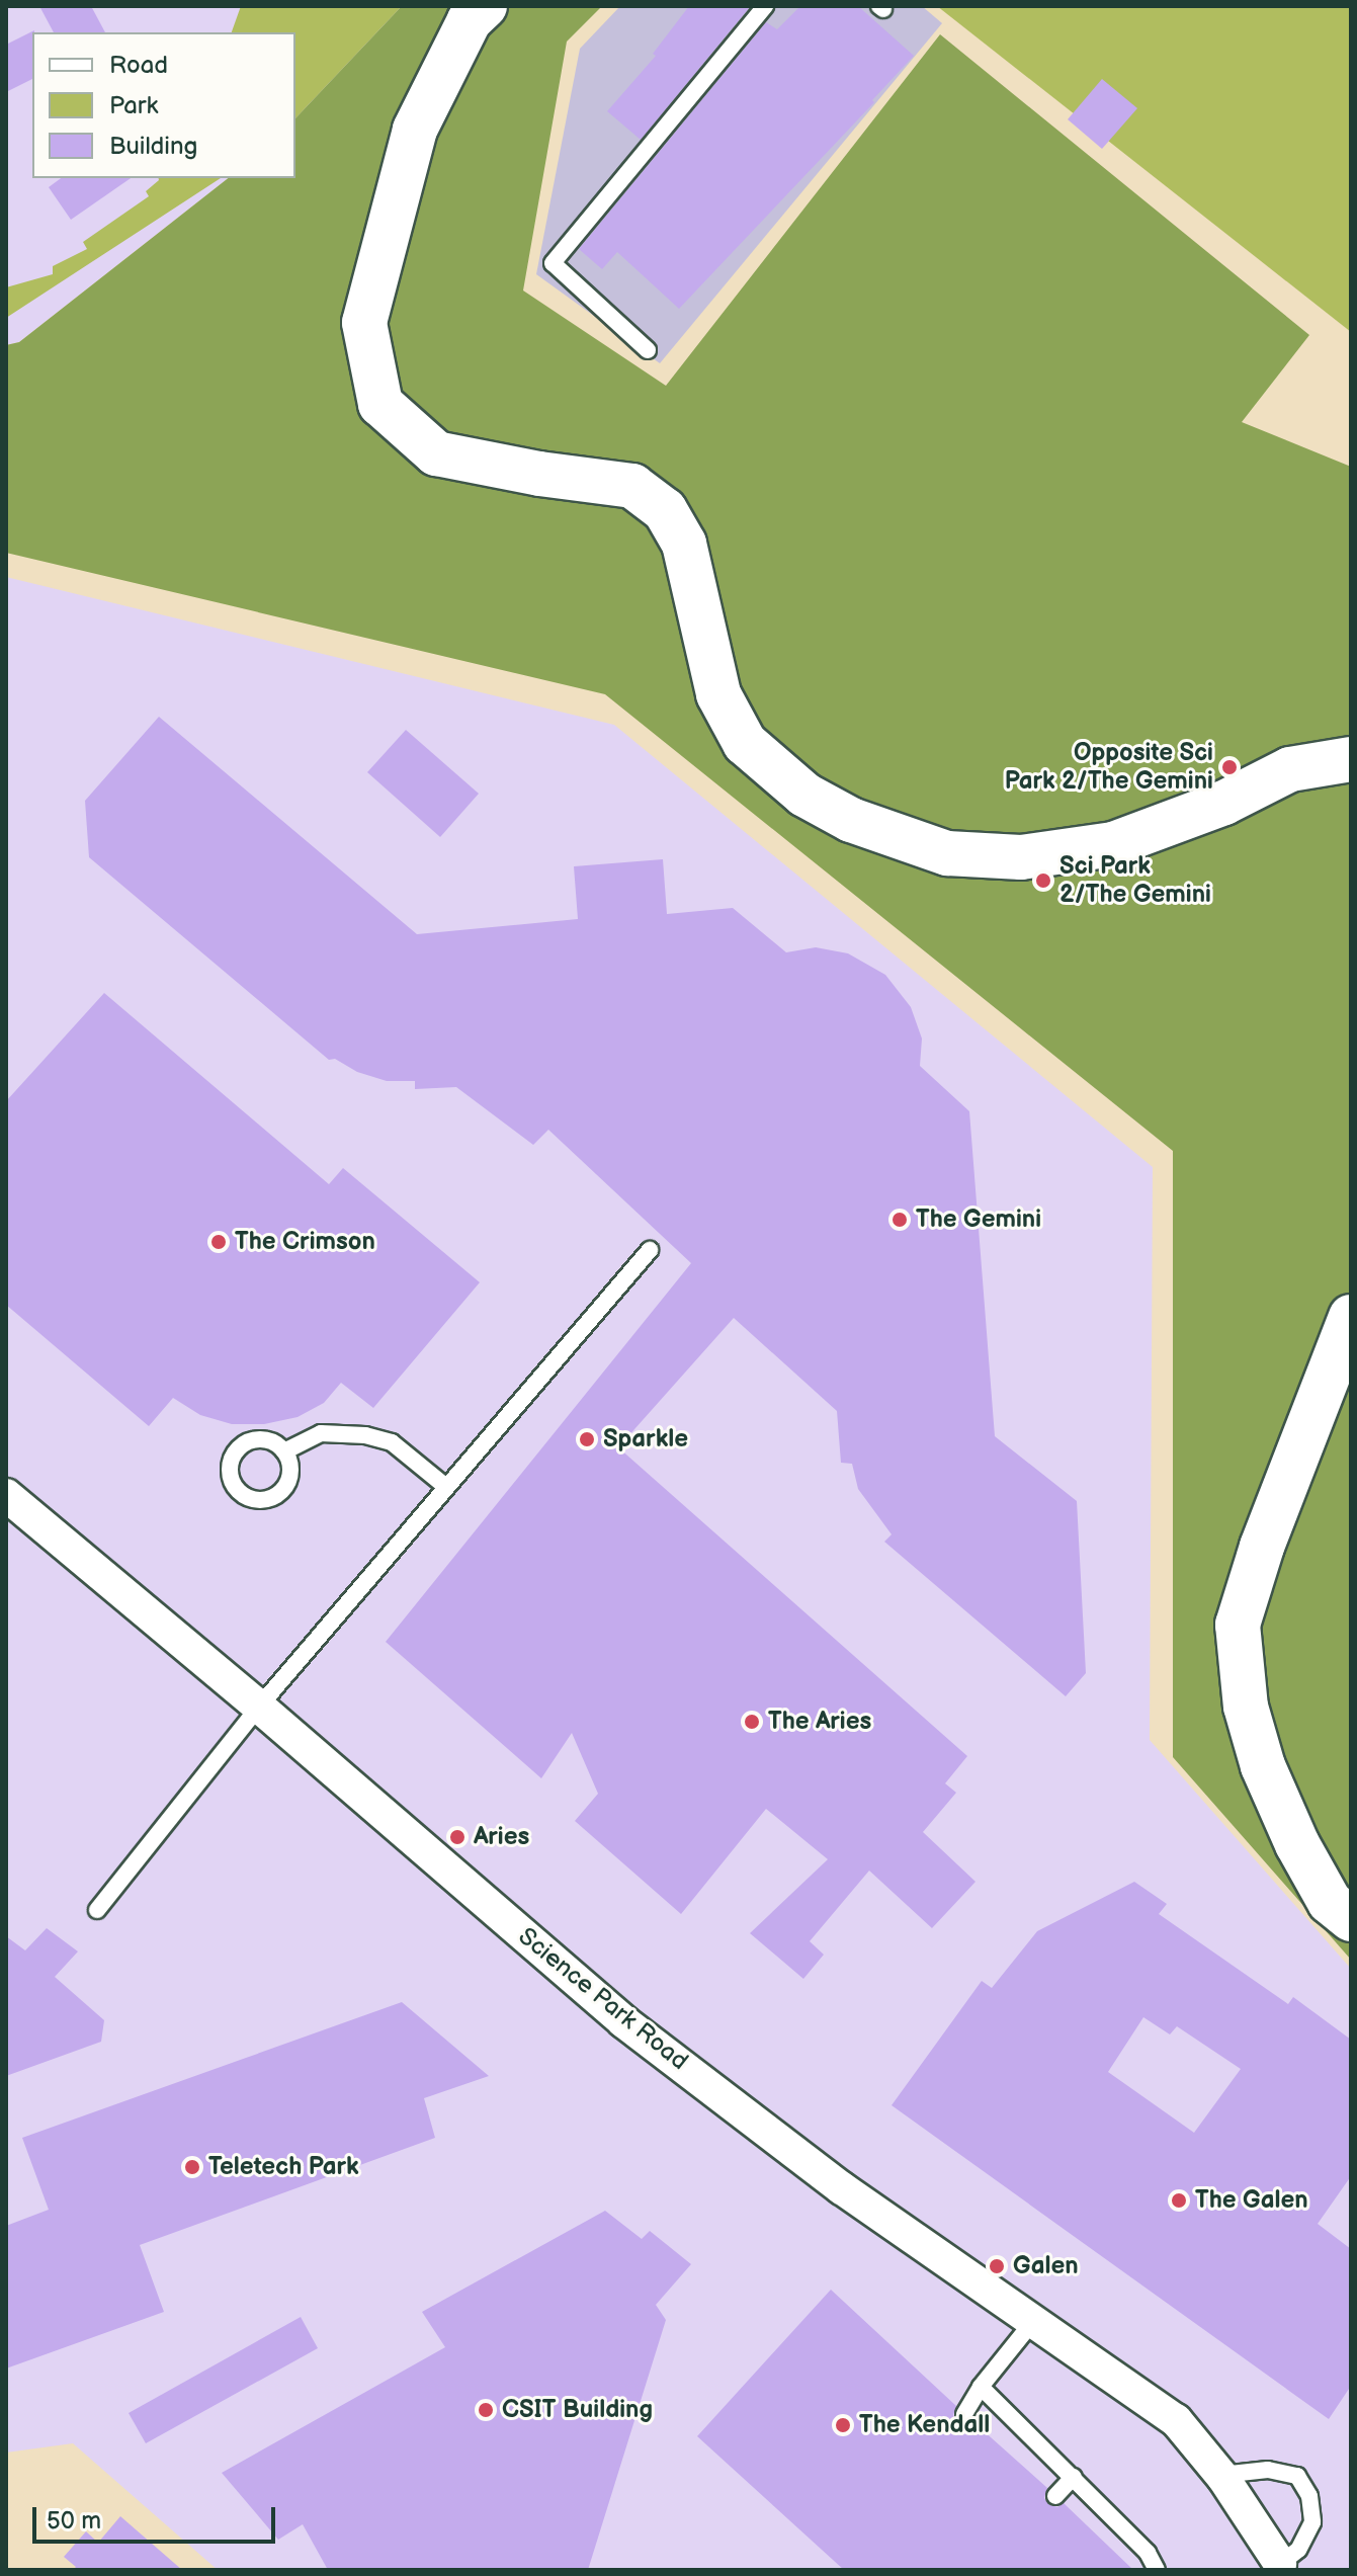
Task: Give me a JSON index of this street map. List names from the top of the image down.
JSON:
{
  "streets": {
    "street": ["Science Park Road"]
  },
  "places": [
    "Opposite Sci Park 2/The Gemini",
    "Sci Park 2/The Gemini",
    "The Gemini",
    "The Crimson",
    "Sparkle",
    "The Aries",
    "Aries",
    "Teletech Park",
    "The Galen",
    "Galen",
    "CSIT Building",
    "The Kendall"
  ],
  "legend": ["Road", "Park", "Building"],
  "scale_bar": "50 m"
}
